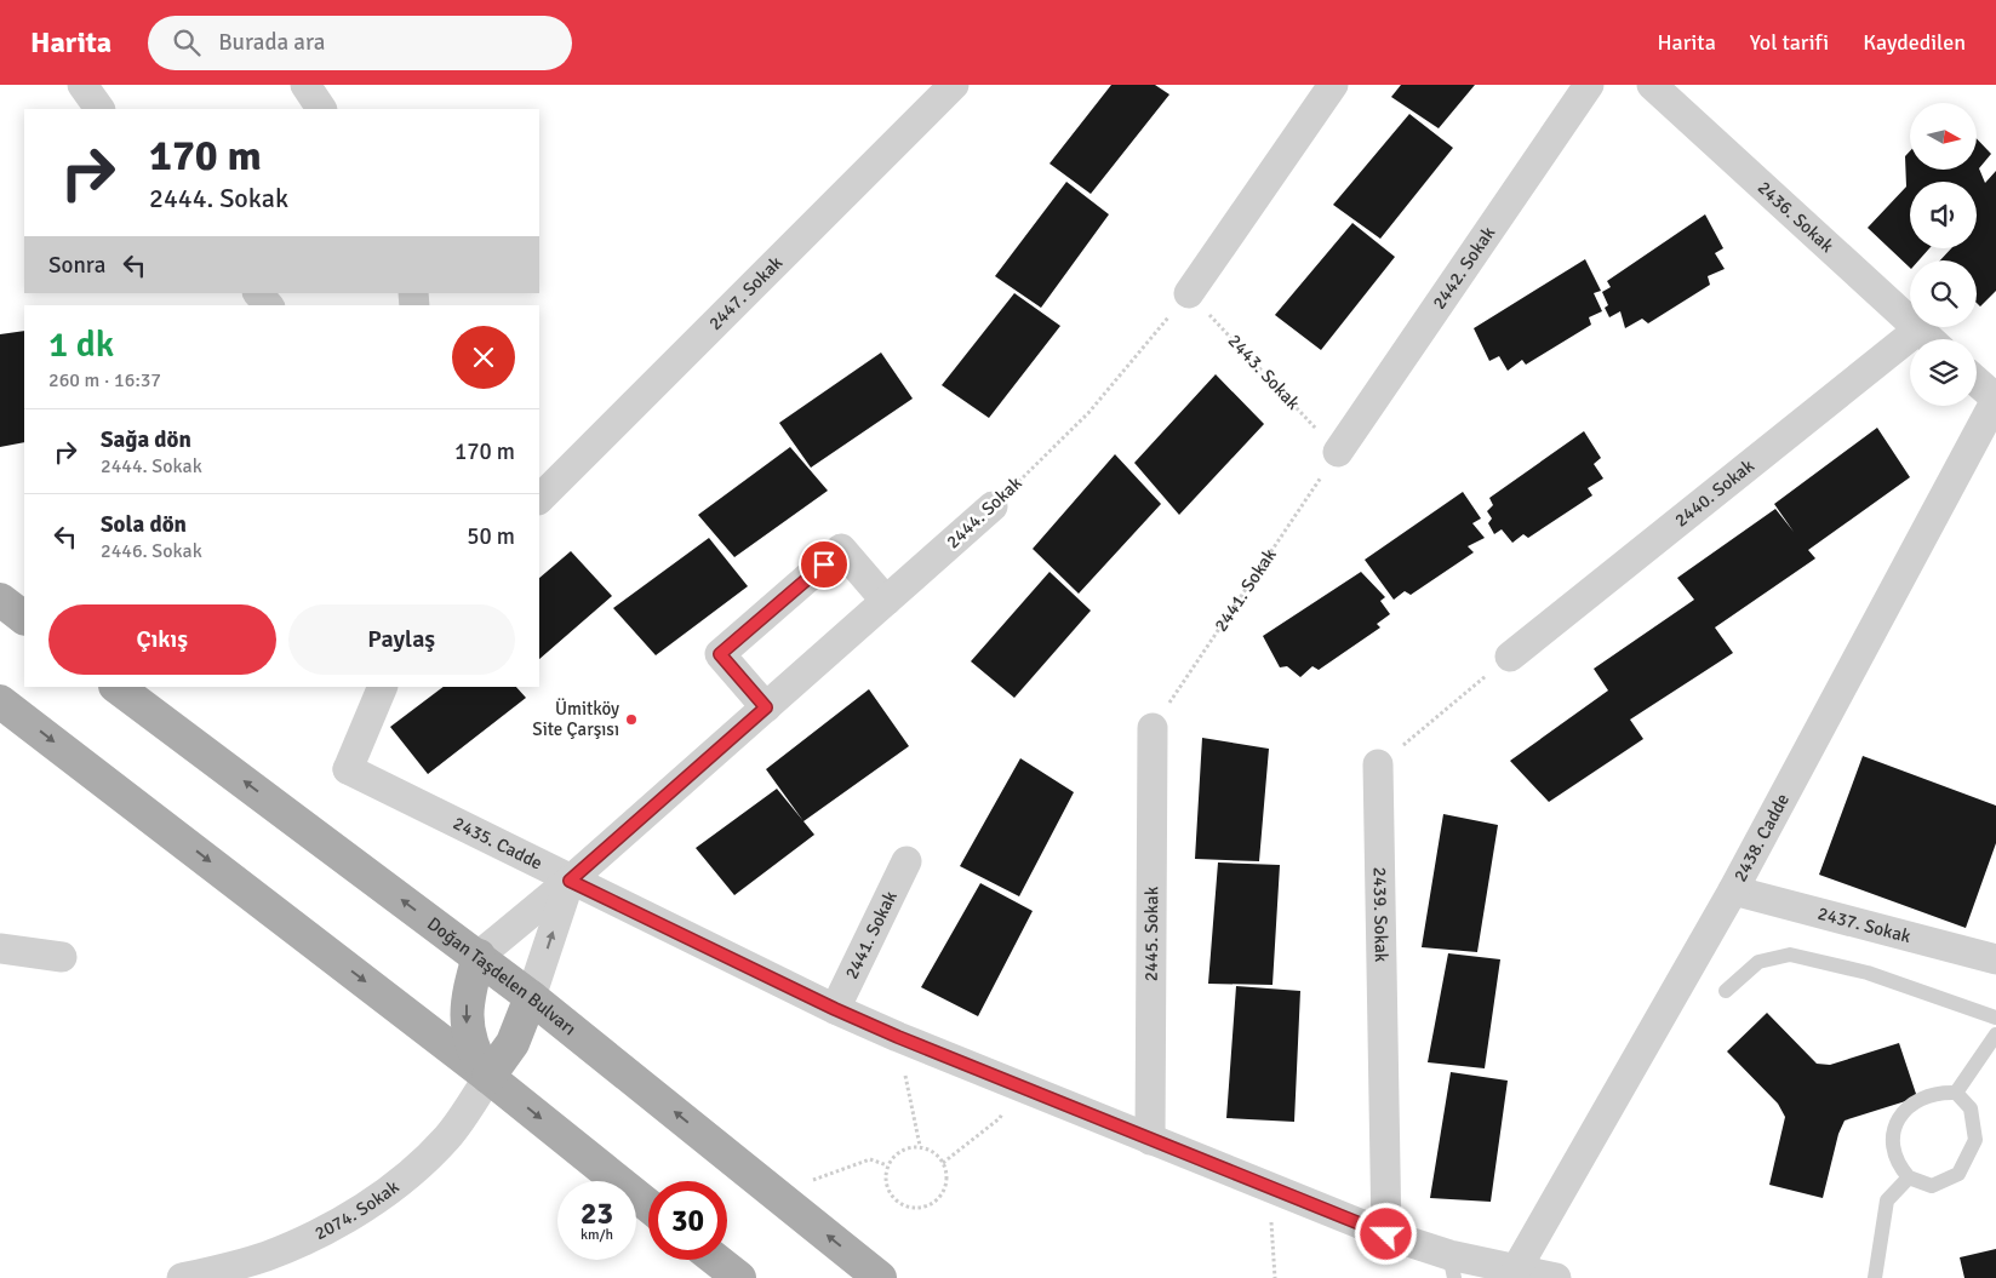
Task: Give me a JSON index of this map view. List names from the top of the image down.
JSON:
{
  "streets": {
    "main road": ["Doğan Taşdelen Bulvarı"],
    "street": [
      "2436. Sokak",
      "2442. Sokak",
      "2447. Sokak",
      "2440. Sokak",
      "2444. Sokak",
      "2441. Sokak",
      "2438. Cadde",
      "2435. Cadde",
      "2439. Sokak",
      "2437. Sokak",
      "2445. Sokak",
      "2074. Sokak"
    ],
    "path": ["2443. Sokak"]
  },
  "crossings": [
    ["2436. Sokak", "2440. Sokak"],
    ["2442. Sokak", "2443. Sokak"],
    ["2442. Sokak", "2441. Sokak"],
    ["2443. Sokak", "2444. Sokak"],
    ["2443. Sokak", "2441. Sokak"],
    ["2444. Sokak", "2435. Cadde"],
    ["2444. Sokak", "Doğan Taşdelen Bulvarı"],
    ["2441. Sokak", "2435. Cadde"],
    ["2441. Sokak", "2445. Sokak"],
    ["2438. Cadde", "2435. Cadde"],
    ["2438. Cadde", "2437. Sokak"],
    ["2435. Cadde", "2439. Sokak"],
    ["2435. Cadde", "2445. Sokak"]
  ],
  "places": ["Ümitköy Site Çarşısı"],
  "north": "right",
  "page": {
    "header": "Harita",
    "search": "Burada ara",
    "nav": ["Harita", "Yol tarifi", "Kaydedilen"],
    "turn": ["170 m", "2444. Sokak"],
    "then": "Sonra",
    "heading": ["1 dk", "260 m · 16:37"],
    "list": [
      {
        "name": "Sağa dön",
        "note": "2444. Sokak",
        "value": "170 m"
      },
      {
        "name": "Sola dön",
        "note": "2446. Sokak",
        "value": "50 m"
      }
    ],
    "buttons": ["Çıkış", "Paylaş"],
    "speed": "23 km/h",
    "limit": "30"
  }
}
